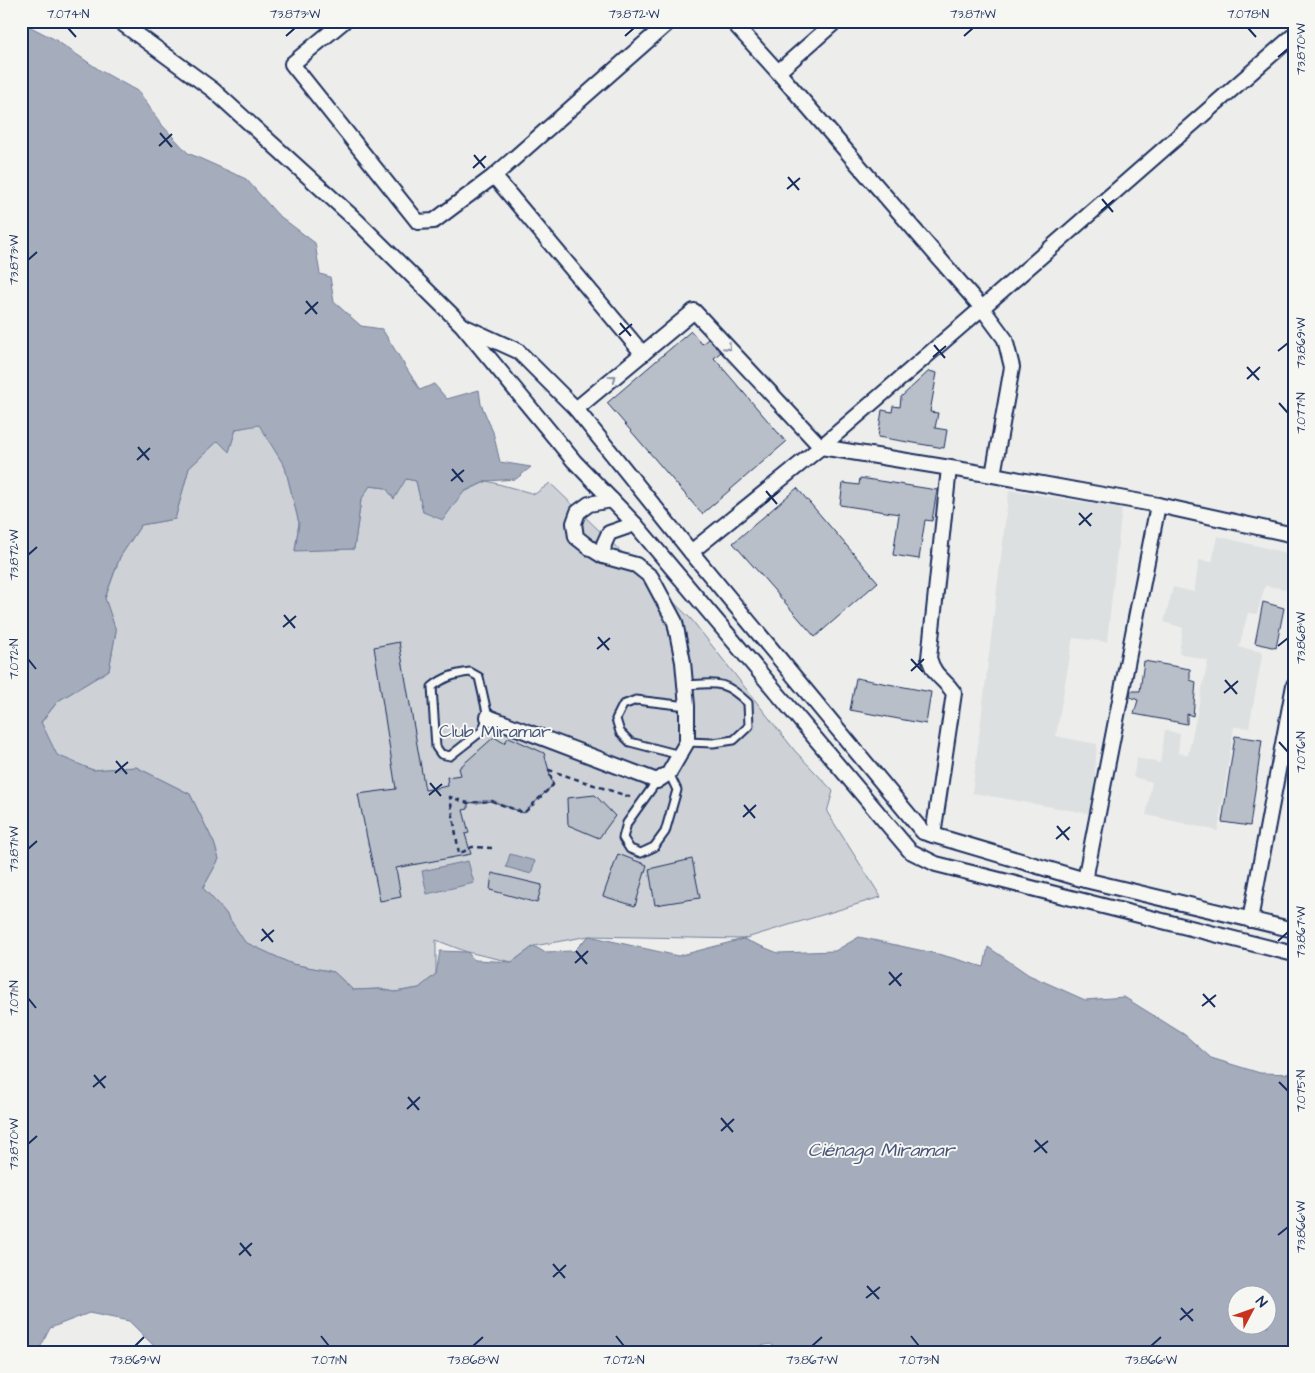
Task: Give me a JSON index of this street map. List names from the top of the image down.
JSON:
{
  "water": ["Ciénaga Miramar"],
  "parks": ["Club Miramar"],
  "north": "top right",
  "coordinates": [
    "7.074°N",
    "73.873°W",
    "73.872°W",
    "73.871°W",
    "7.078°N",
    "73.870°W",
    "73.869°W",
    "7.077°N",
    "73.868°W",
    "7.072°N",
    "7.076°N",
    "73.867°W",
    "7.071°N",
    "7.075°N",
    "73.866°W",
    "7.073°N"
  ]
}
